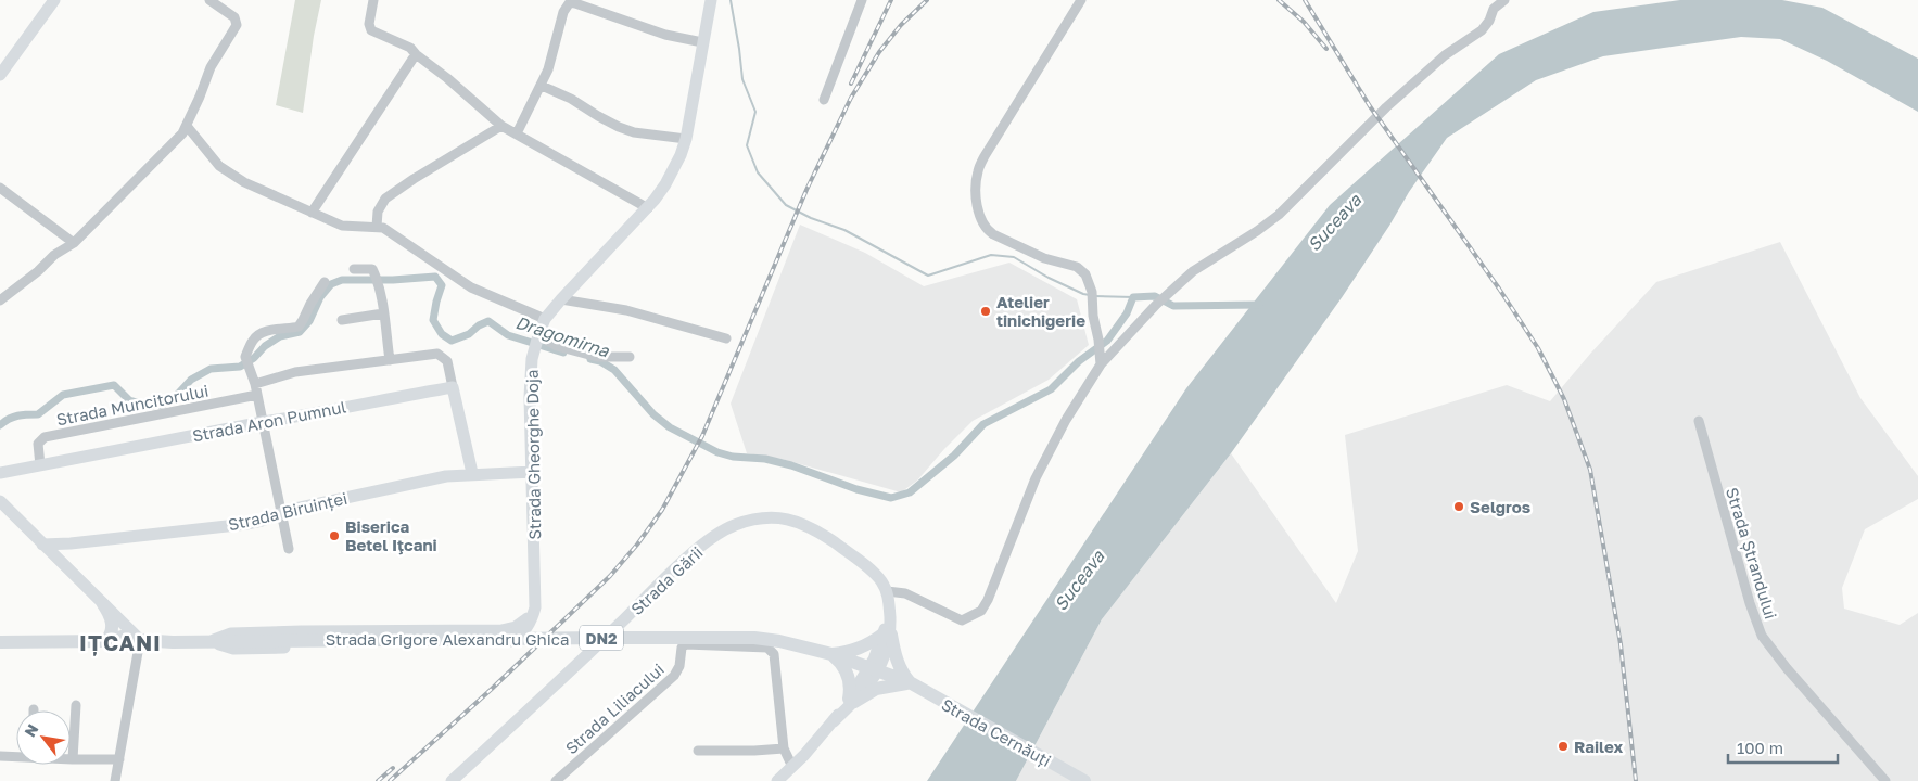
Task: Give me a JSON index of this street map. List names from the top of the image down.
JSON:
{
  "streets": {
    "main road": ["DN2", "Strada Grigore Alexandru Ghica", "Strada Cernăuți"],
    "street": [
      "Strada Muncitorului",
      "Strada Aron Pumnul",
      "Strada Gheorghe Doja",
      "Strada Biruinței",
      "Strada Ștrandului",
      "Strada Gării",
      "Strada Liliacului"
    ]
  },
  "crossings": [
    ["Strada Muncitorului", "Strada Aron Pumnul"],
    ["Strada Gheorghe Doja", "Strada Biruinței"],
    ["Strada Gheorghe Doja", "Strada Grigore Alexandru Ghica"],
    ["Strada Grigore Alexandru Ghica", "Strada Cernăuți"]
  ],
  "districts": ["IȚCANI"],
  "water": ["Suceava", "Dragomirna"],
  "places": [
    "Atelier tinichigerie",
    "Selgros",
    "Biserica Betel Iţcani",
    "Railex"
  ],
  "scale_bar": "100 m",
  "north": "top left"
}
